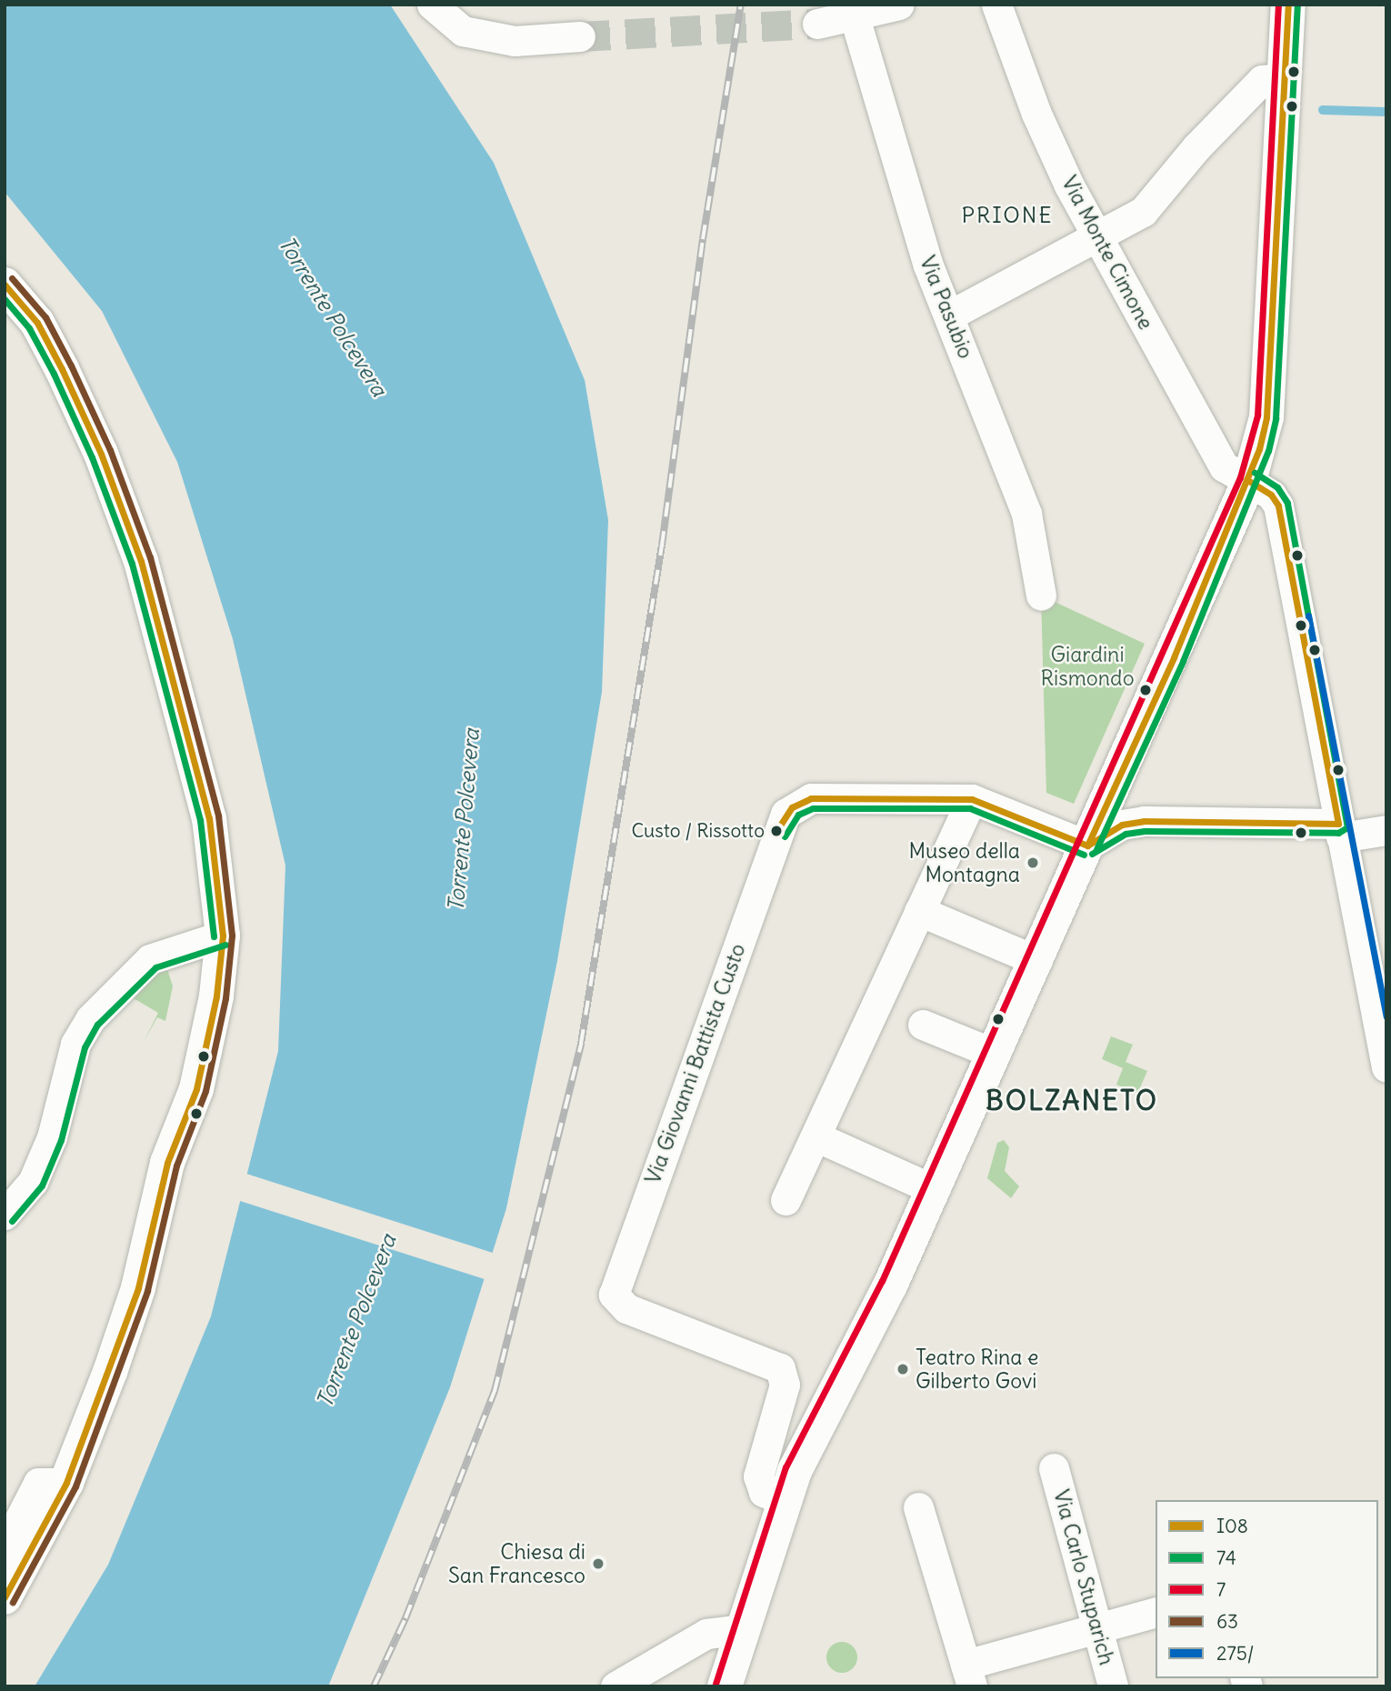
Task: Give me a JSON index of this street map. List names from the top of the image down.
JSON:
{
  "streets": {
    "street": [
      "Via Monte Cimone",
      "Via Pasubio",
      "Via Giovanni Battista Custo",
      "Via Carlo Stuparich"
    ]
  },
  "districts": ["PRIONE", "BOLZANETO"],
  "water": ["Torrente Polcevera"],
  "parks": ["Giardini Rismondo"],
  "places": [
    "Custo / Rissotto",
    "Museo della Montagna",
    "Teatro Rina e Gilberto Govi",
    "Chiesa di San Francesco"
  ],
  "lines": [
    "transit line I08",
    "transit line 7",
    "transit line 74",
    "transit line 63",
    "transit line 275/"
  ],
  "legend": [
    "I08",
    "74",
    "7",
    "63",
    "275/"
  ]
}
